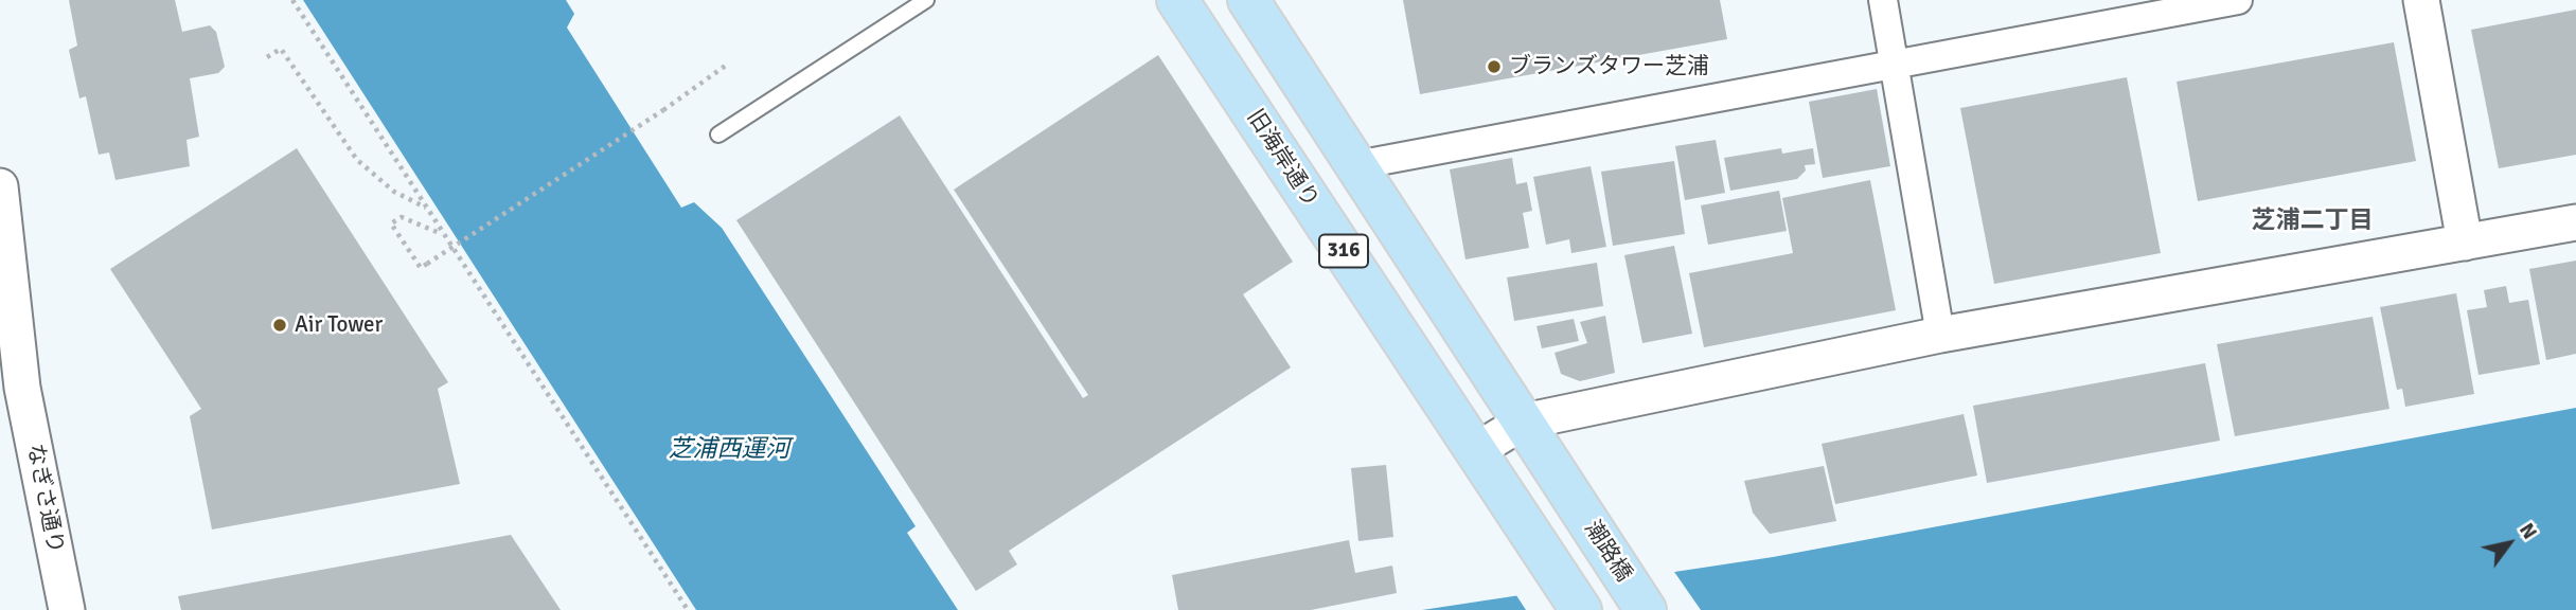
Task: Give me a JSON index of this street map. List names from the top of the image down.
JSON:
{
  "streets": {
    "main road": ["旧海岸通り", "316", "潮路橋"],
    "street": ["なぎさ通り"]
  },
  "crossings": [
    ["316", "潮路橋"]
  ],
  "districts": ["芝浦二丁目"],
  "water": ["芝浦西運河"],
  "places": ["ブランズタワー芝浦", "Air Tower"],
  "north": "top right"
}
